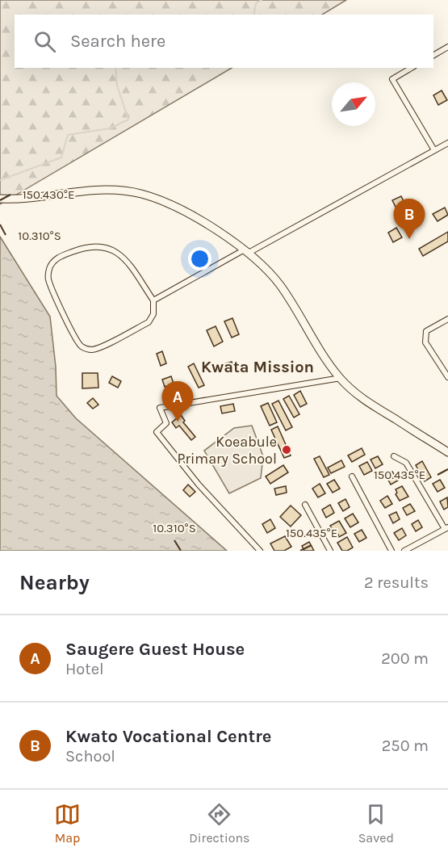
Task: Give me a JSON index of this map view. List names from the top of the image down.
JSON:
{
  "districts": ["Kwata Mission"],
  "places": ["Koeabule Primary School"],
  "north": "top right",
  "page": {
    "search": "Search here",
    "pins": ["B", "A"],
    "heading": ["Nearby", "2 results"],
    "list": [
      {
        "mark": "A",
        "name": "Saugere Guest House",
        "note": "Hotel",
        "value": "200 m"
      },
      {
        "mark": "B",
        "name": "Kwato Vocational Centre",
        "note": "School",
        "value": "250 m"
      }
    ],
    "nav": ["Map", "Directions", "Saved"]
  },
  "coordinates": ["150.430°E", "10.310°S", "150.435°E"]
}
